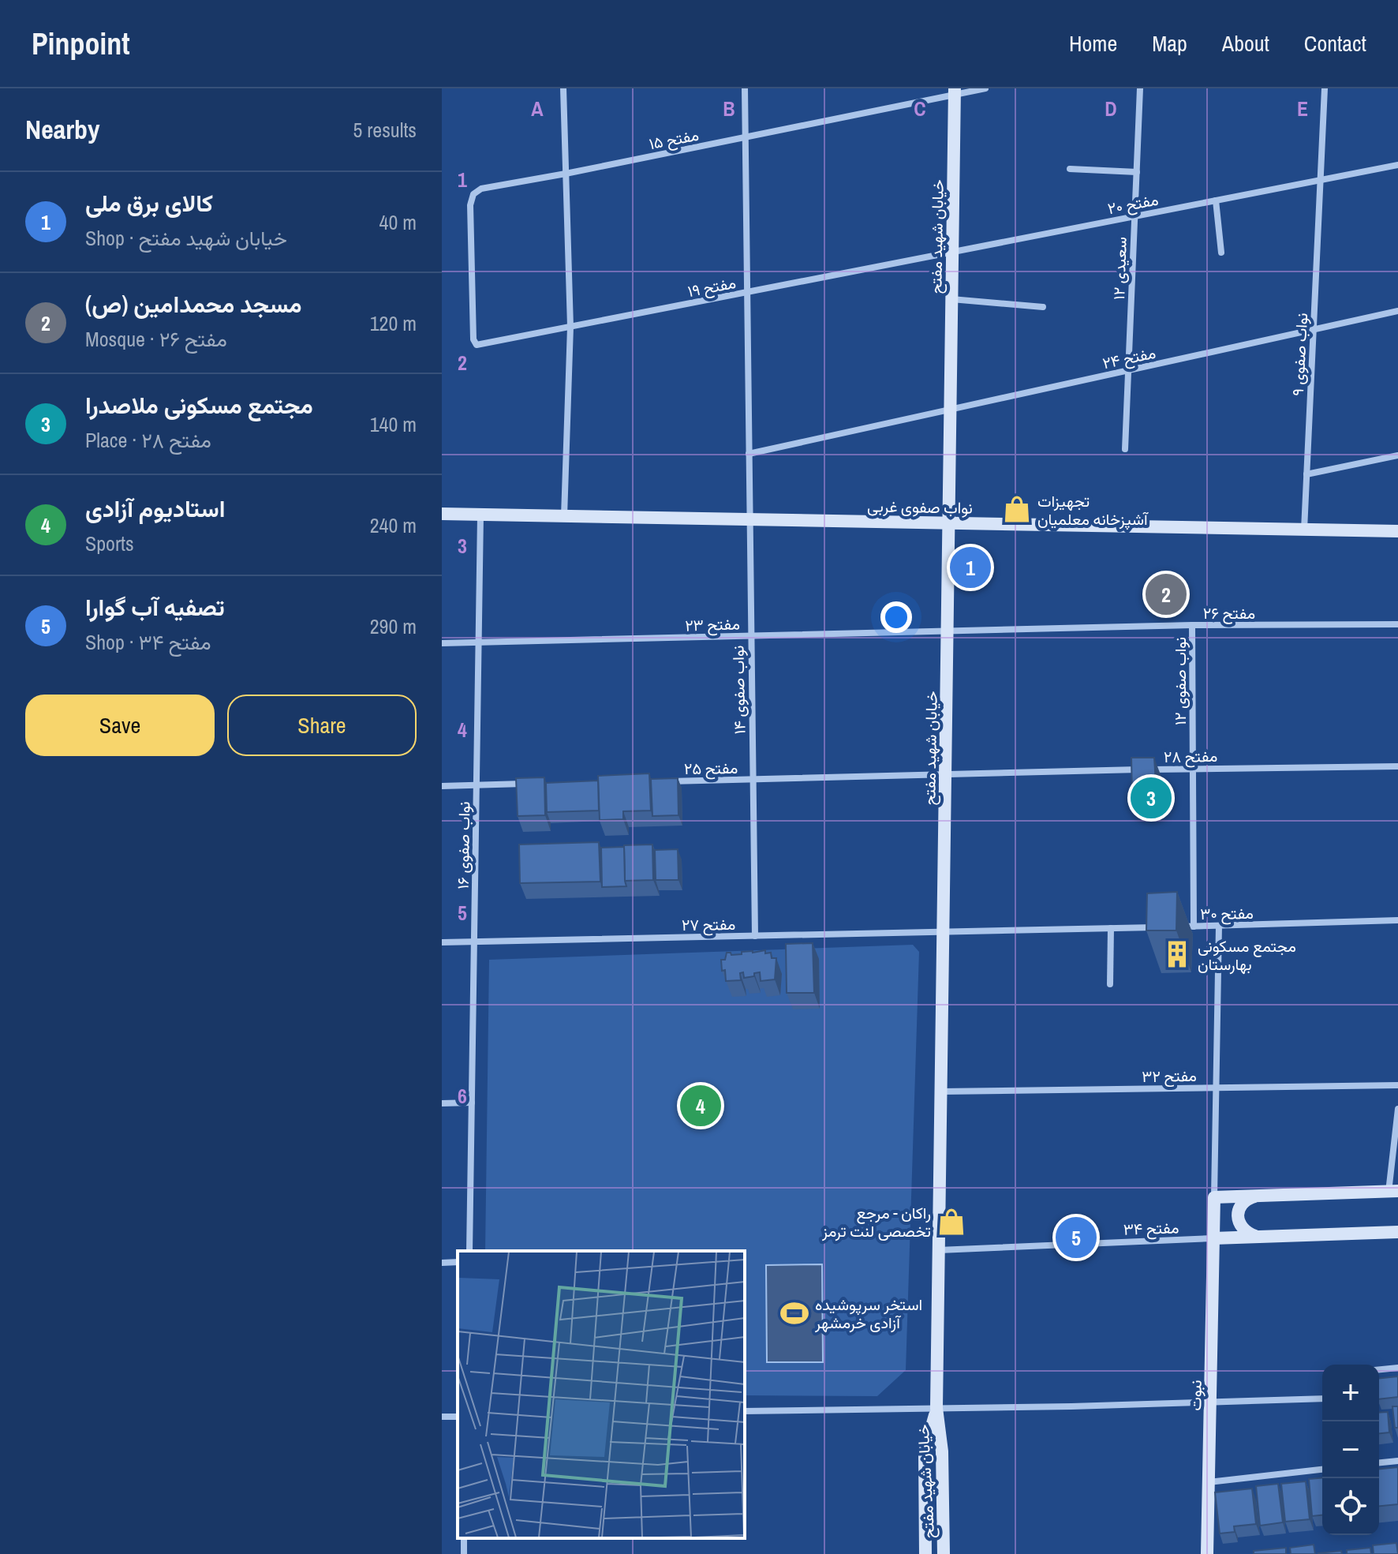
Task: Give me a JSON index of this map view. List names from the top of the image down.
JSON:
{
  "streets": {
    "street": [
      "مفتح ۱۵",
      "مفتح ۲۰",
      "خیابان شهید مفتح",
      "سعیدی ۱۲",
      "مفتح ۱۹",
      "نواب صفوی ۹",
      "مفتح ۲۴",
      "نواب صفوی غربی",
      "مفتح ۲۶",
      "مفتح ۲۳",
      "نواب صفوی ۱۲",
      "نواب صفوی ۱۴",
      "مفتح ۲۸",
      "مفتح ۲۵",
      "نواب صفوی ۱۶",
      "مفتح ۳۰",
      "مفتح ۲۷",
      "مفتح ۳۲",
      "مفتح ۳۴",
      "نبوت"
    ]
  },
  "crossings": [
    ["مفتح ۱۵", "خیابان شهید مفتح"],
    ["مفتح ۱۵", "مفتح ۱۹"],
    ["مفتح ۱۵", "نواب صفوی ۱۴"],
    ["مفتح ۲۰", "خیابان شهید مفتح"],
    ["مفتح ۲۰", "سعیدی ۱۲"],
    ["مفتح ۲۰", "مفتح ۱۹"],
    ["مفتح ۲۰", "نواب صفوی ۹"],
    ["خیابان شهید مفتح", "مفتح ۱۹"],
    ["خیابان شهید مفتح", "مفتح ۲۴"],
    ["خیابان شهید مفتح", "نواب صفوی غربی"],
    ["خیابان شهید مفتح", "مفتح ۲۶"],
    ["خیابان شهید مفتح", "مفتح ۲۳"],
    ["خیابان شهید مفتح", "مفتح ۲۸"],
    ["خیابان شهید مفتح", "مفتح ۲۵"],
    ["خیابان شهید مفتح", "مفتح ۲۷"],
    ["خیابان شهید مفتح", "مفتح ۳۲"],
    ["خیابان شهید مفتح", "مفتح ۳۴"],
    ["سعیدی ۱۲", "مفتح ۲۴"],
    ["مفتح ۱۹", "نواب صفوی ۱۴"],
    ["نواب صفوی ۹", "مفتح ۲۴"],
    ["نواب صفوی ۹", "نواب صفوی غربی"],
    ["مفتح ۲۴", "نواب صفوی ۱۴"],
    ["نواب صفوی غربی", "نواب صفوی ۱۴"],
    ["نواب صفوی غربی", "نواب صفوی ۱۶"],
    ["مفتح ۲۶", "مفتح ۲۳"],
    ["مفتح ۲۶", "نواب صفوی ۱۲"],
    ["مفتح ۲۳", "نواب صفوی ۱۴"],
    ["مفتح ۲۳", "نواب صفوی ۱۶"],
    ["نواب صفوی ۱۲", "مفتح ۲۸"],
    ["نواب صفوی ۱۲", "مفتح ۳۰"],
    ["نواب صفوی ۱۴", "مفتح ۲۵"],
    ["نواب صفوی ۱۴", "مفتح ۲۷"],
    ["مفتح ۲۸", "مفتح ۲۵"],
    ["نواب صفوی ۱۶", "مفتح ۲۷"],
    ["مفتح ۳۴", "نبوت"]
  ],
  "places": {
    "shop": ["تجهيزات آشپزخانه معلمیان", "راکان - مرجع تخصصی لنت ترمز"],
    "building": ["مجتمع مسکونی بهارستان"],
    "sports": ["استخر سرپوشیده آزادی خرمشهر"]
  },
  "page": {
    "header": "Pinpoint",
    "nav": [
      "Home",
      "Map",
      "About",
      "Contact"
    ],
    "heading": ["Nearby", "5 results"],
    "list": [
      {
        "mark": "1",
        "name": "کالای برق ملی",
        "note": "Shop · خیابان شهید مفتح",
        "value": "40 m"
      },
      {
        "mark": "2",
        "name": "مسجد محمدامین (ص)",
        "note": "Mosque · مفتح ۲۶",
        "value": "120 m"
      },
      {
        "mark": "3",
        "name": "مجتمع مسکونی ملاصدرا",
        "note": "Place · مفتح ۲۸",
        "value": "140 m"
      },
      {
        "mark": "4",
        "name": "استادیوم آزادی",
        "note": "Sports",
        "value": "240 m"
      },
      {
        "mark": "5",
        "name": "تصفیه آب گوارا",
        "note": "Shop · مفتح ۳۴",
        "value": "290 m"
      }
    ],
    "pins": [
      "1",
      "2",
      "3",
      "4",
      "5"
    ],
    "buttons": ["Save", "Share"],
    "map_buttons": ["+", "−"]
  },
  "grid": {
    "columns": [
      "A",
      "B",
      "C",
      "D",
      "E"
    ],
    "rows": [
      "1",
      "2",
      "3",
      "4",
      "5",
      "6"
    ]
  }
}
